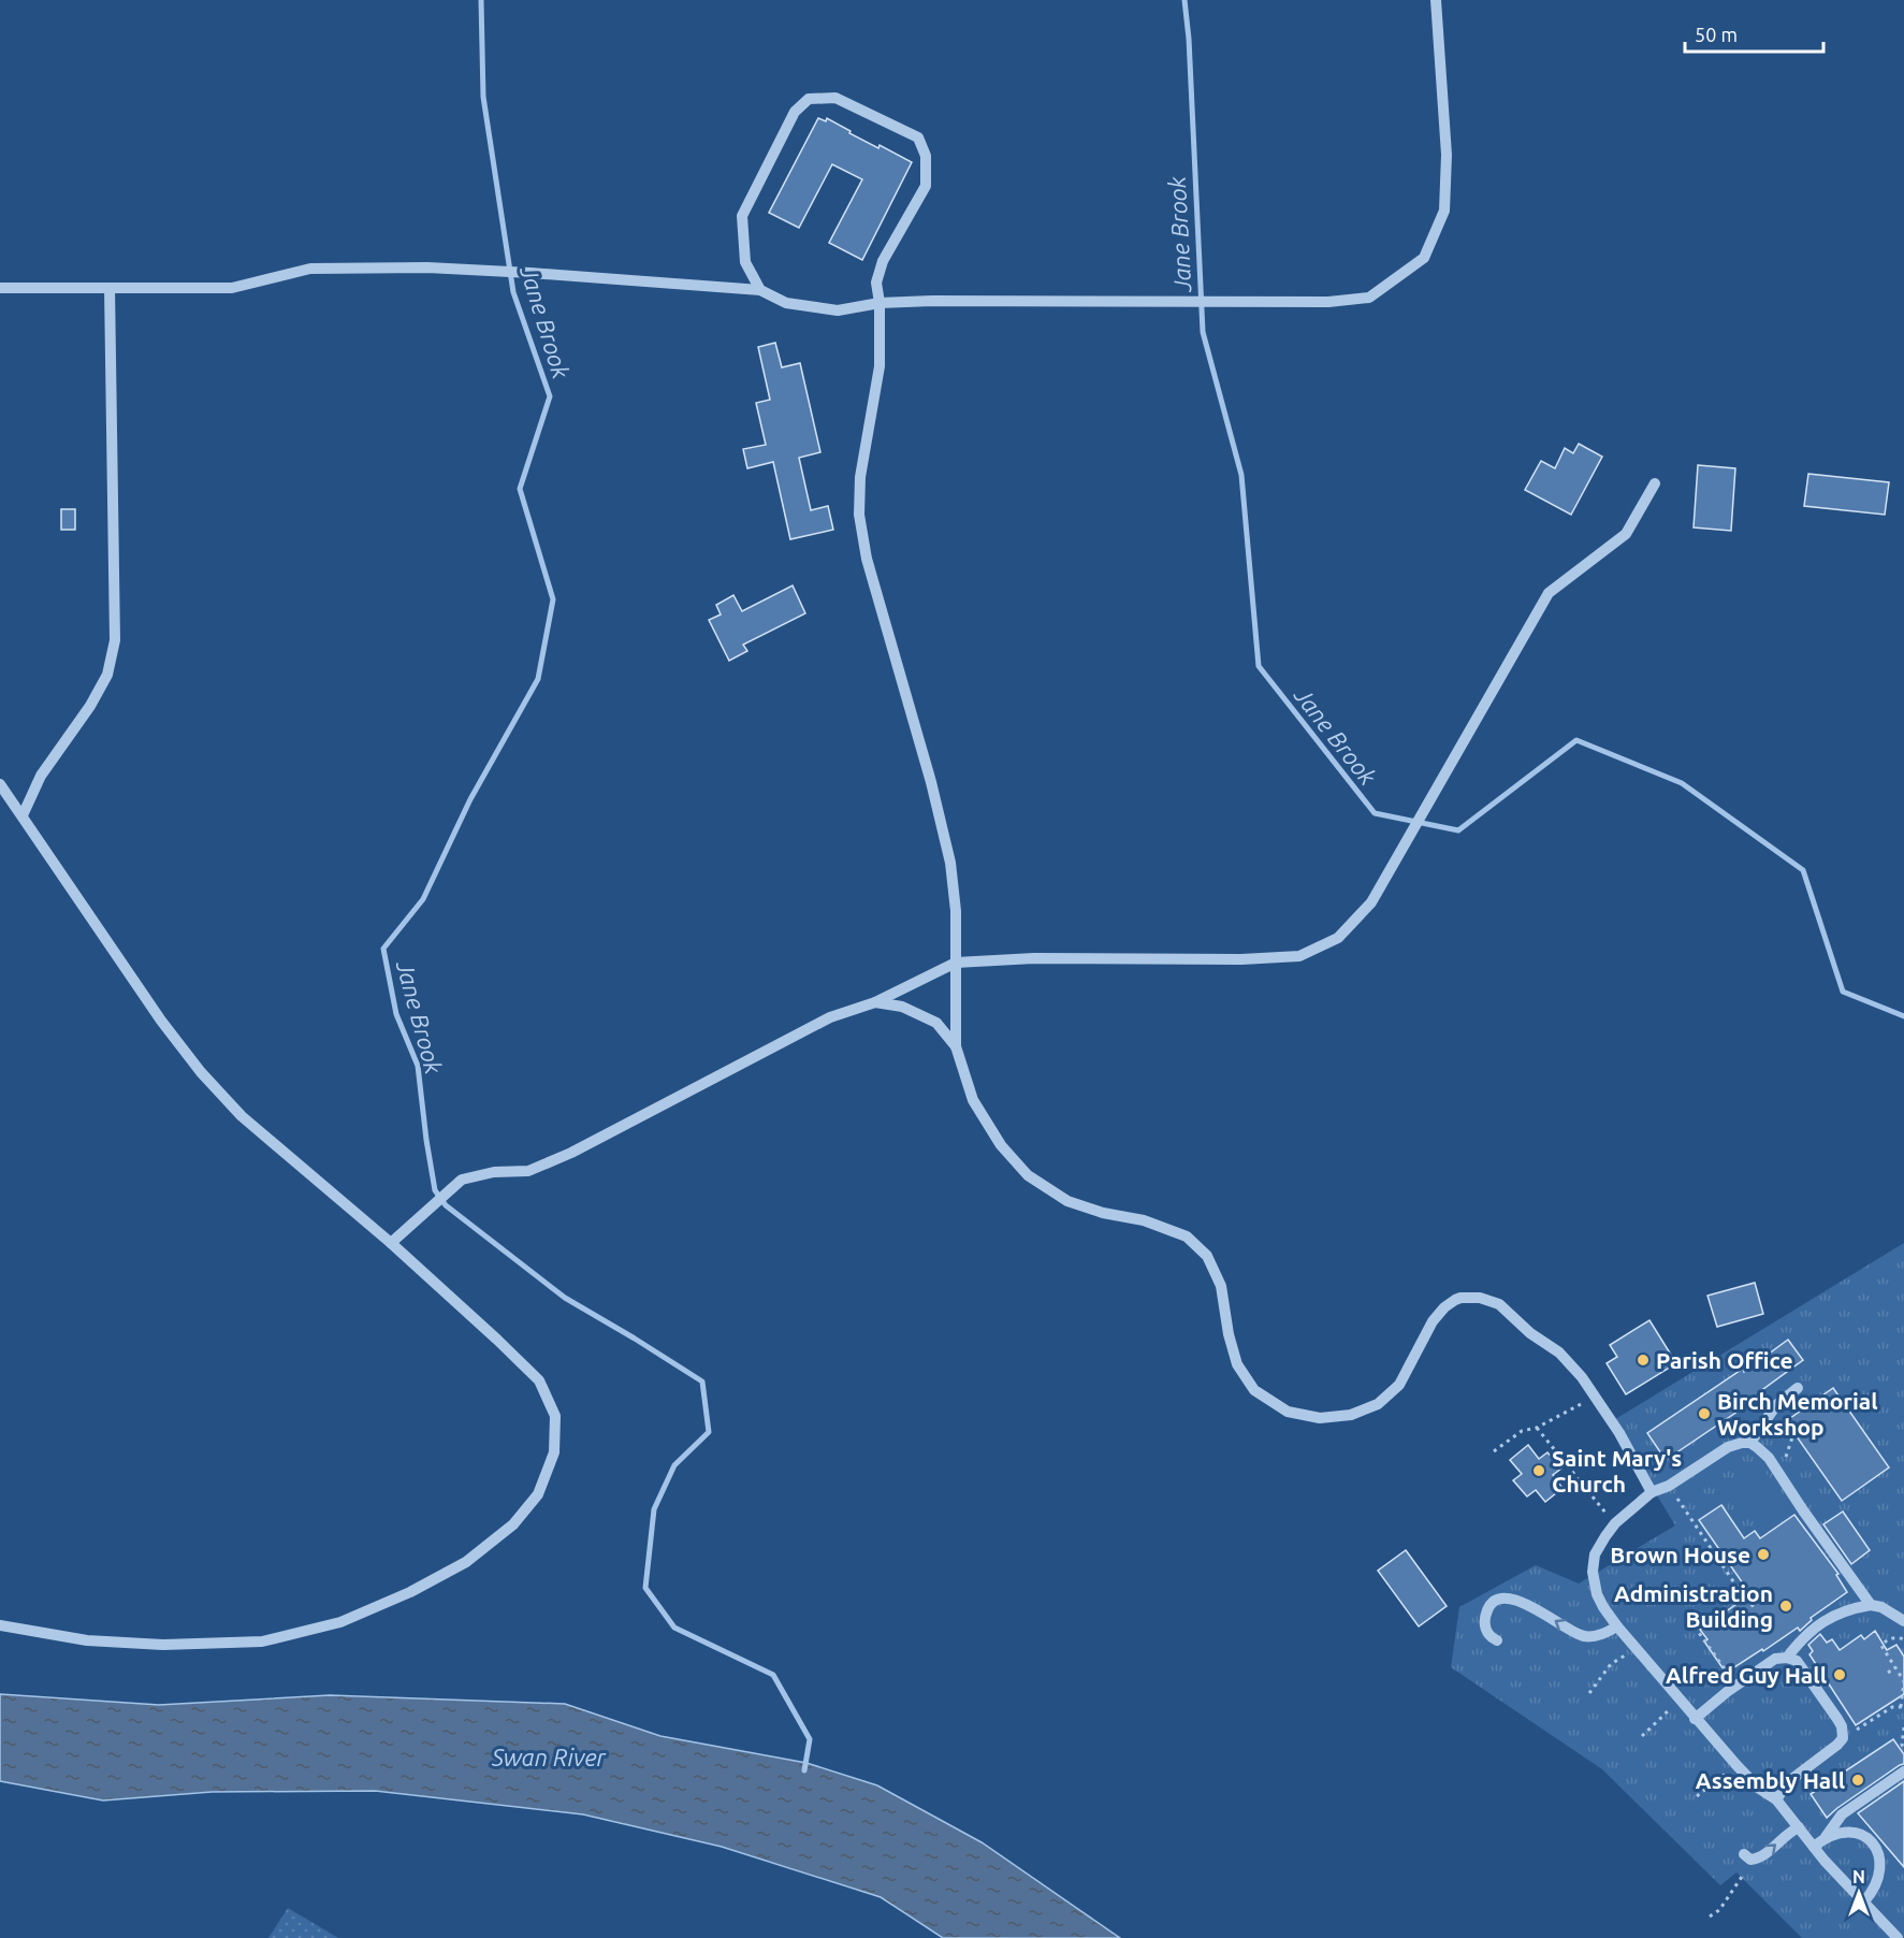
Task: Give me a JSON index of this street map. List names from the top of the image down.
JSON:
{
  "water": ["Jane Brook", "Swan River"],
  "places": [
    "Parish Office",
    "Birch Memorial Workshop",
    "Saint Mary's Church",
    "Brown House",
    "Administration Building",
    "Alfred Guy Hall",
    "Assembly Hall"
  ],
  "scale_bar": "50 m",
  "north": "top"
}
